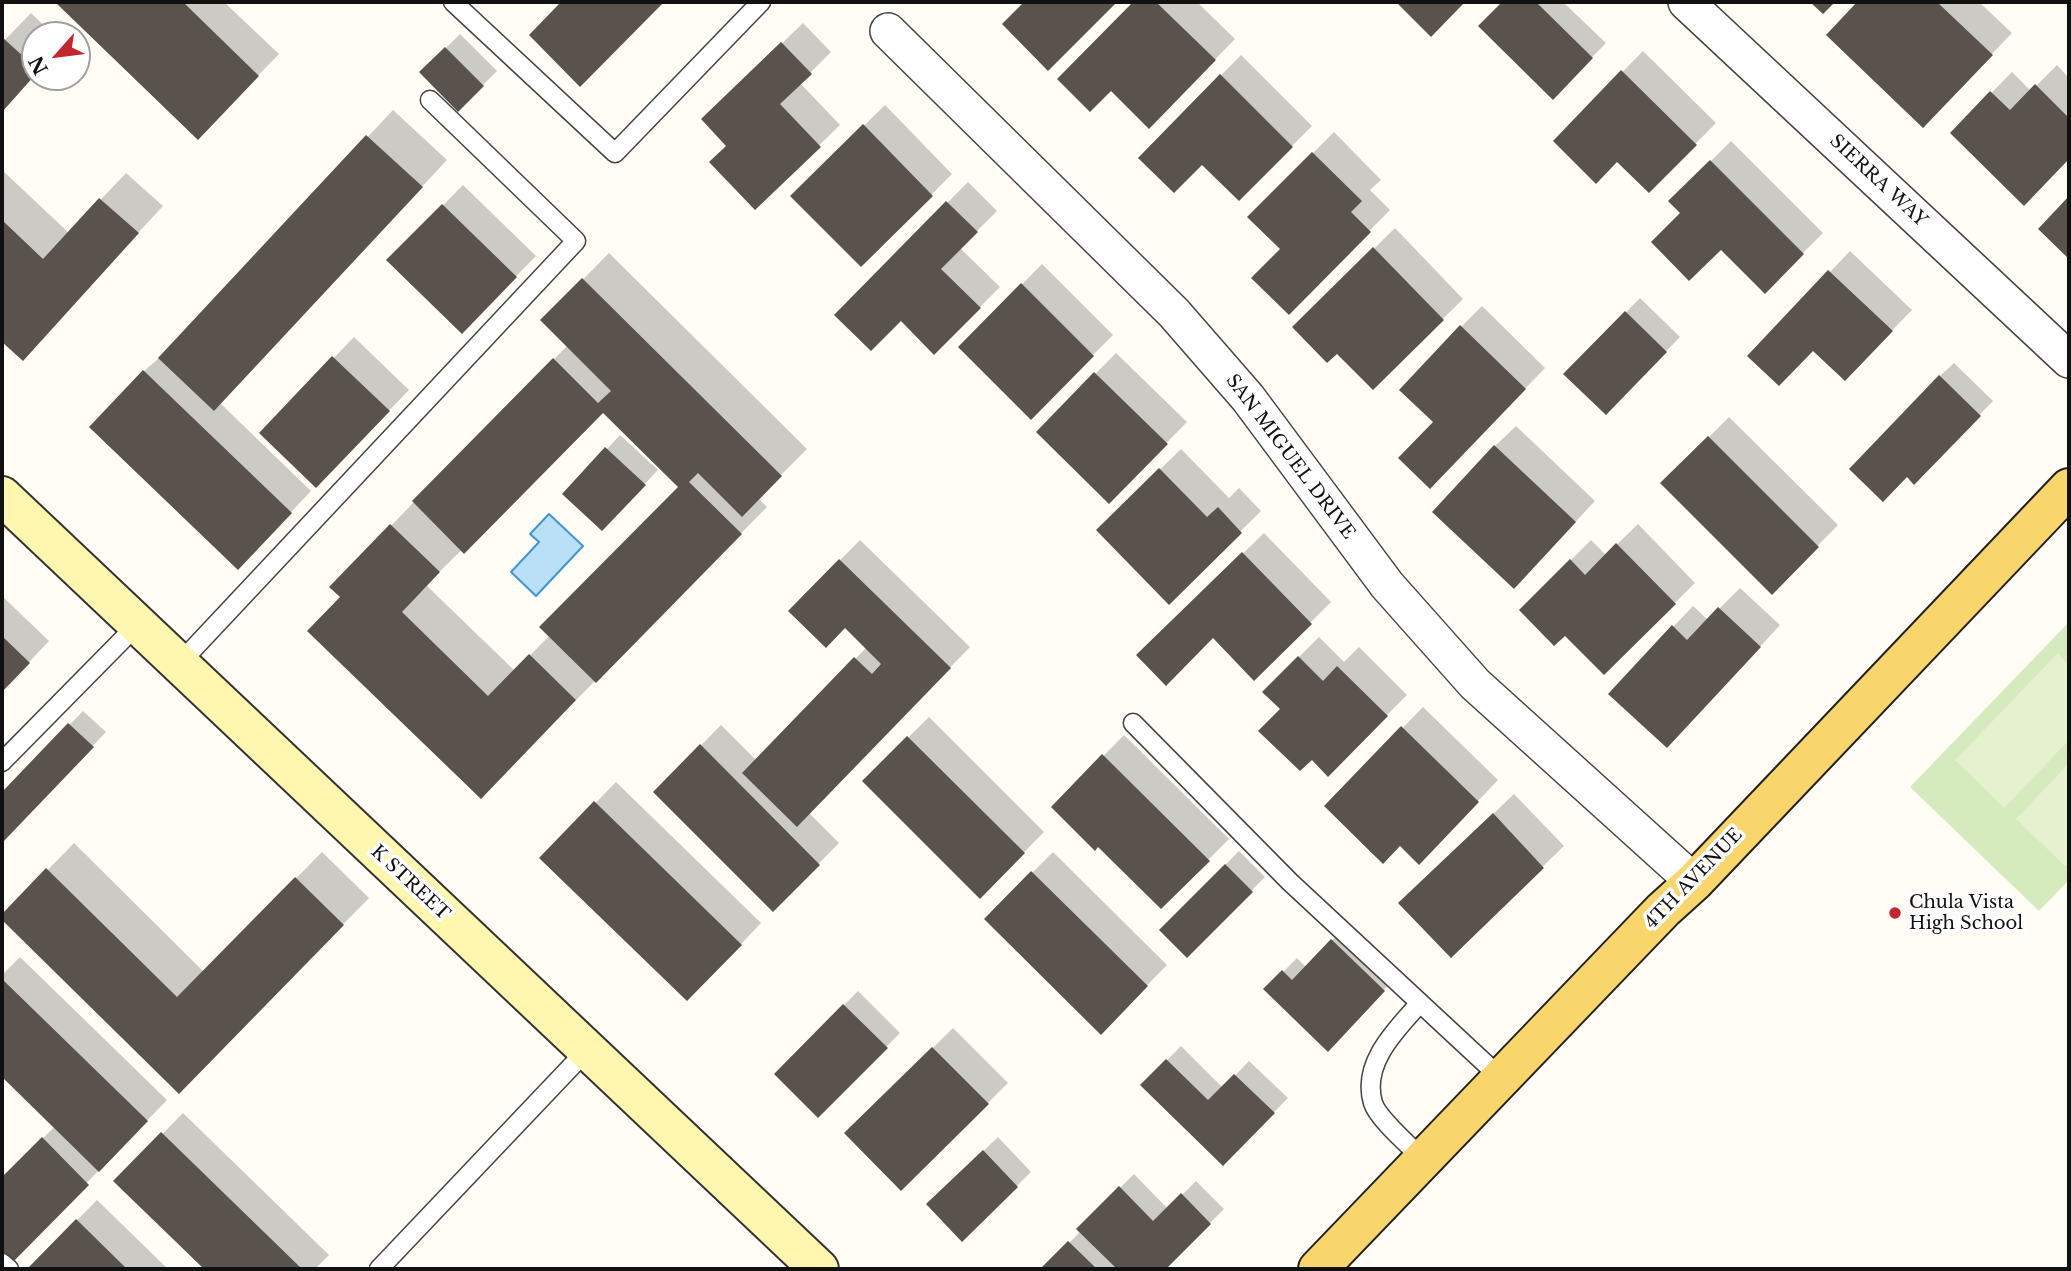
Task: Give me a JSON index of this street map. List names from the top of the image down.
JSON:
{
  "streets": {
    "main road": ["4TH AVENUE"],
    "street": ["SIERRA WAY", "SAN MIGUEL DRIVE", "K STREET"]
  },
  "crossings": [
    ["SAN MIGUEL DRIVE", "4TH AVENUE"]
  ],
  "places": ["Chula Vista High School"],
  "north": "bottom left"
}
